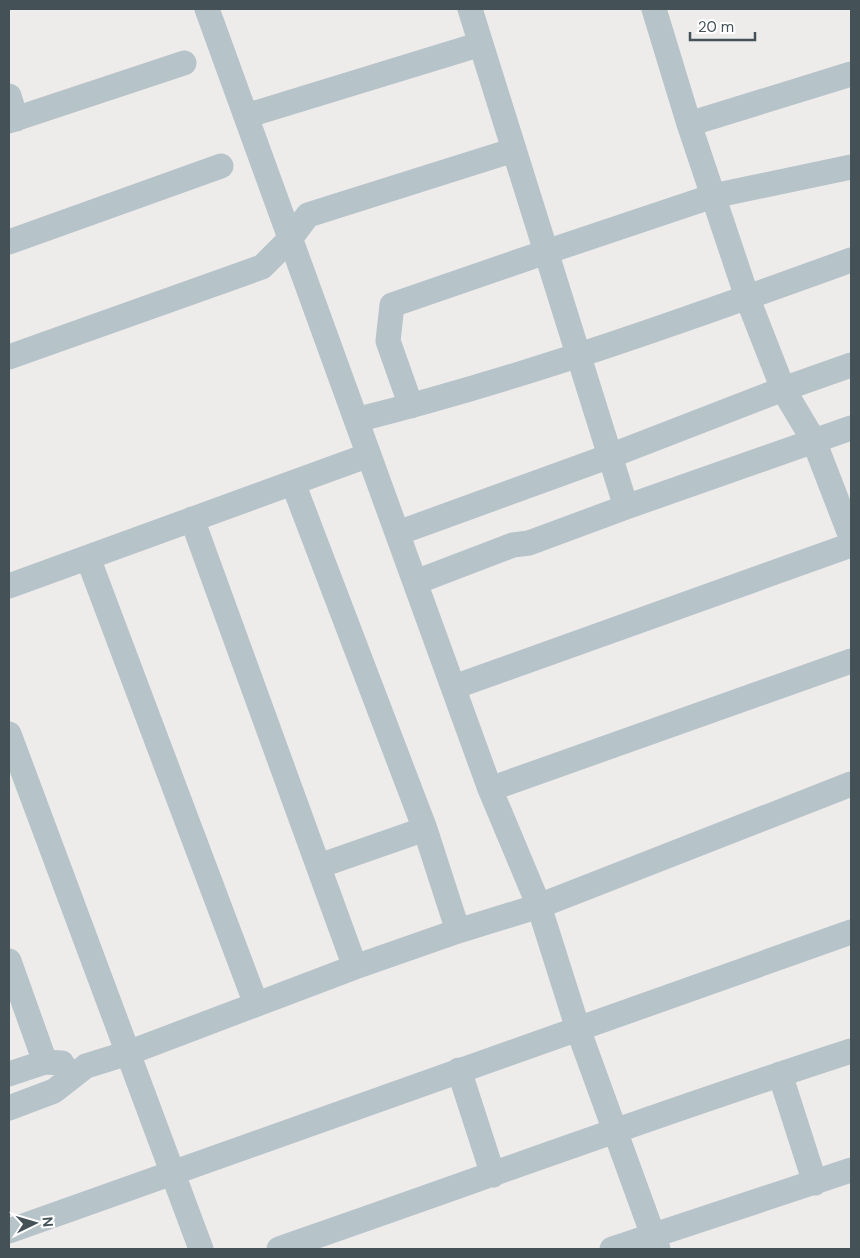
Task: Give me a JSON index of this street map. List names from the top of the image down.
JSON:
{
  "scale_bar": "20 m",
  "north": "right"
}
